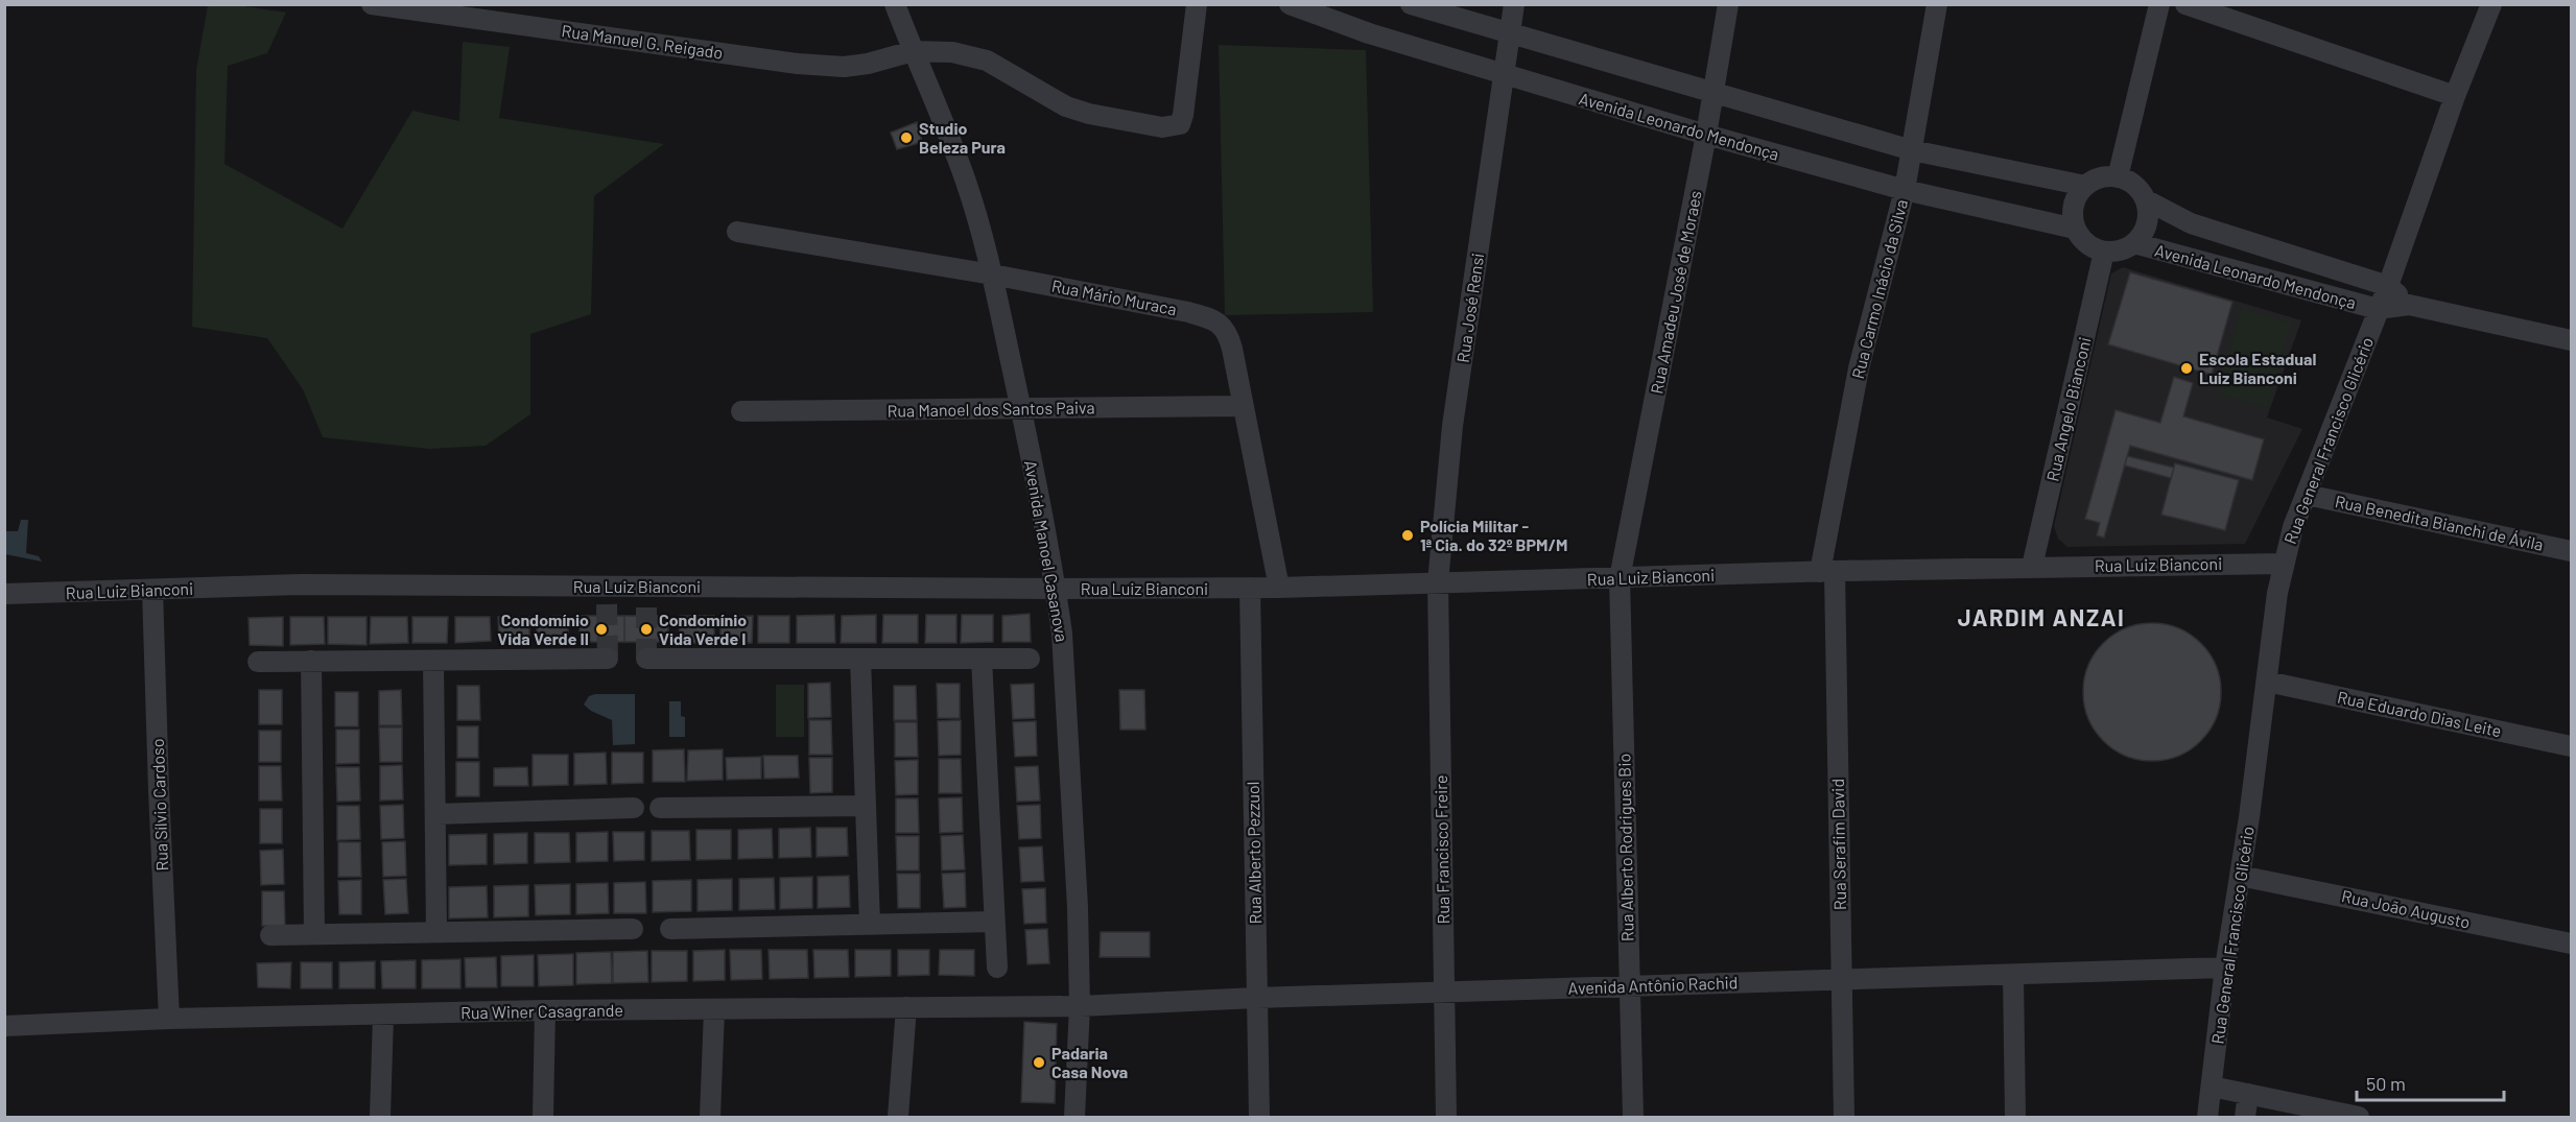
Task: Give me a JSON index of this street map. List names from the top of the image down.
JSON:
{
  "streets": {
    "street": [
      "Rua Manuel G. Reigado",
      "Avenida Leonardo Mendonça",
      "Rua Carmo Inácio da Silva",
      "Rua Amadeu José de Moraes",
      "Rua Mário Muraca",
      "Rua José Rensi",
      "Rua Manoel dos Santos Paiva",
      "Rua Angelo Bianconi",
      "Rua General Francisco Glicério",
      "Rua Benedita Bianchi de Ávila",
      "Avenida Manoel Casanova",
      "Rua Luiz Bianconi",
      "Rua Eduardo Dias Leite",
      "Rua Sílvio Cardoso",
      "Rua Serafim David",
      "Rua Alberto Rodrigues Bio",
      "Rua Francisco Freire",
      "Rua Alberto Pezzuol",
      "Rua João Augusto",
      "Avenida Antônio Rachid",
      "Rua Winer Casagrande"
    ]
  },
  "crossings": [
    ["Rua Manuel G. Reigado", "Avenida Manoel Casanova"],
    ["Avenida Leonardo Mendonça", "Rua Carmo Inácio da Silva"],
    ["Avenida Leonardo Mendonça", "Rua Amadeu José de Moraes"],
    ["Avenida Leonardo Mendonça", "Rua José Rensi"],
    ["Avenida Leonardo Mendonça", "Rua Angelo Bianconi"],
    ["Avenida Leonardo Mendonça", "Rua General Francisco Glicério"],
    ["Rua Carmo Inácio da Silva", "Rua Luiz Bianconi"],
    ["Rua Carmo Inácio da Silva", "Rua Serafim David"],
    ["Rua Amadeu José de Moraes", "Rua Luiz Bianconi"],
    ["Rua Amadeu José de Moraes", "Rua Alberto Rodrigues Bio"],
    ["Rua Mário Muraca", "Rua Manoel dos Santos Paiva"],
    ["Rua Mário Muraca", "Avenida Manoel Casanova"],
    ["Rua Mário Muraca", "Rua Luiz Bianconi"],
    ["Rua José Rensi", "Rua Luiz Bianconi"],
    ["Rua José Rensi", "Rua Francisco Freire"],
    ["Rua Manoel dos Santos Paiva", "Avenida Manoel Casanova"],
    ["Rua Angelo Bianconi", "Rua Luiz Bianconi"],
    ["Rua General Francisco Glicério", "Rua Benedita Bianchi de Ávila"],
    ["Rua General Francisco Glicério", "Rua Luiz Bianconi"],
    ["Rua General Francisco Glicério", "Rua Eduardo Dias Leite"],
    ["Rua General Francisco Glicério", "Rua João Augusto"],
    ["Rua General Francisco Glicério", "Avenida Antônio Rachid"],
    ["Avenida Manoel Casanova", "Rua Luiz Bianconi"],
    ["Avenida Manoel Casanova", "Avenida Antônio Rachid"],
    ["Avenida Manoel Casanova", "Rua Winer Casagrande"],
    ["Rua Luiz Bianconi", "Rua Sílvio Cardoso"],
    ["Rua Luiz Bianconi", "Rua Serafim David"],
    ["Rua Luiz Bianconi", "Rua Alberto Rodrigues Bio"],
    ["Rua Luiz Bianconi", "Rua Francisco Freire"],
    ["Rua Luiz Bianconi", "Rua Alberto Pezzuol"],
    ["Rua Sílvio Cardoso", "Rua Winer Casagrande"],
    ["Rua Serafim David", "Avenida Antônio Rachid"],
    ["Rua Alberto Rodrigues Bio", "Avenida Antônio Rachid"],
    ["Rua Francisco Freire", "Avenida Antônio Rachid"],
    ["Rua Alberto Pezzuol", "Avenida Antônio Rachid"],
    ["Avenida Antônio Rachid", "Rua Winer Casagrande"]
  ],
  "districts": ["JARDIM ANZAI"],
  "places": [
    "Studio Beleza Pura",
    "Escola Estadual Luiz Bianconi",
    "Polícia Militar - 1ª Cia. do 32º BPM/M",
    "Condomínio Vida Verde II",
    "Condomínio Vida Verde I",
    "Padaria Casa Nova"
  ],
  "scale_bar": "50 m"
}
